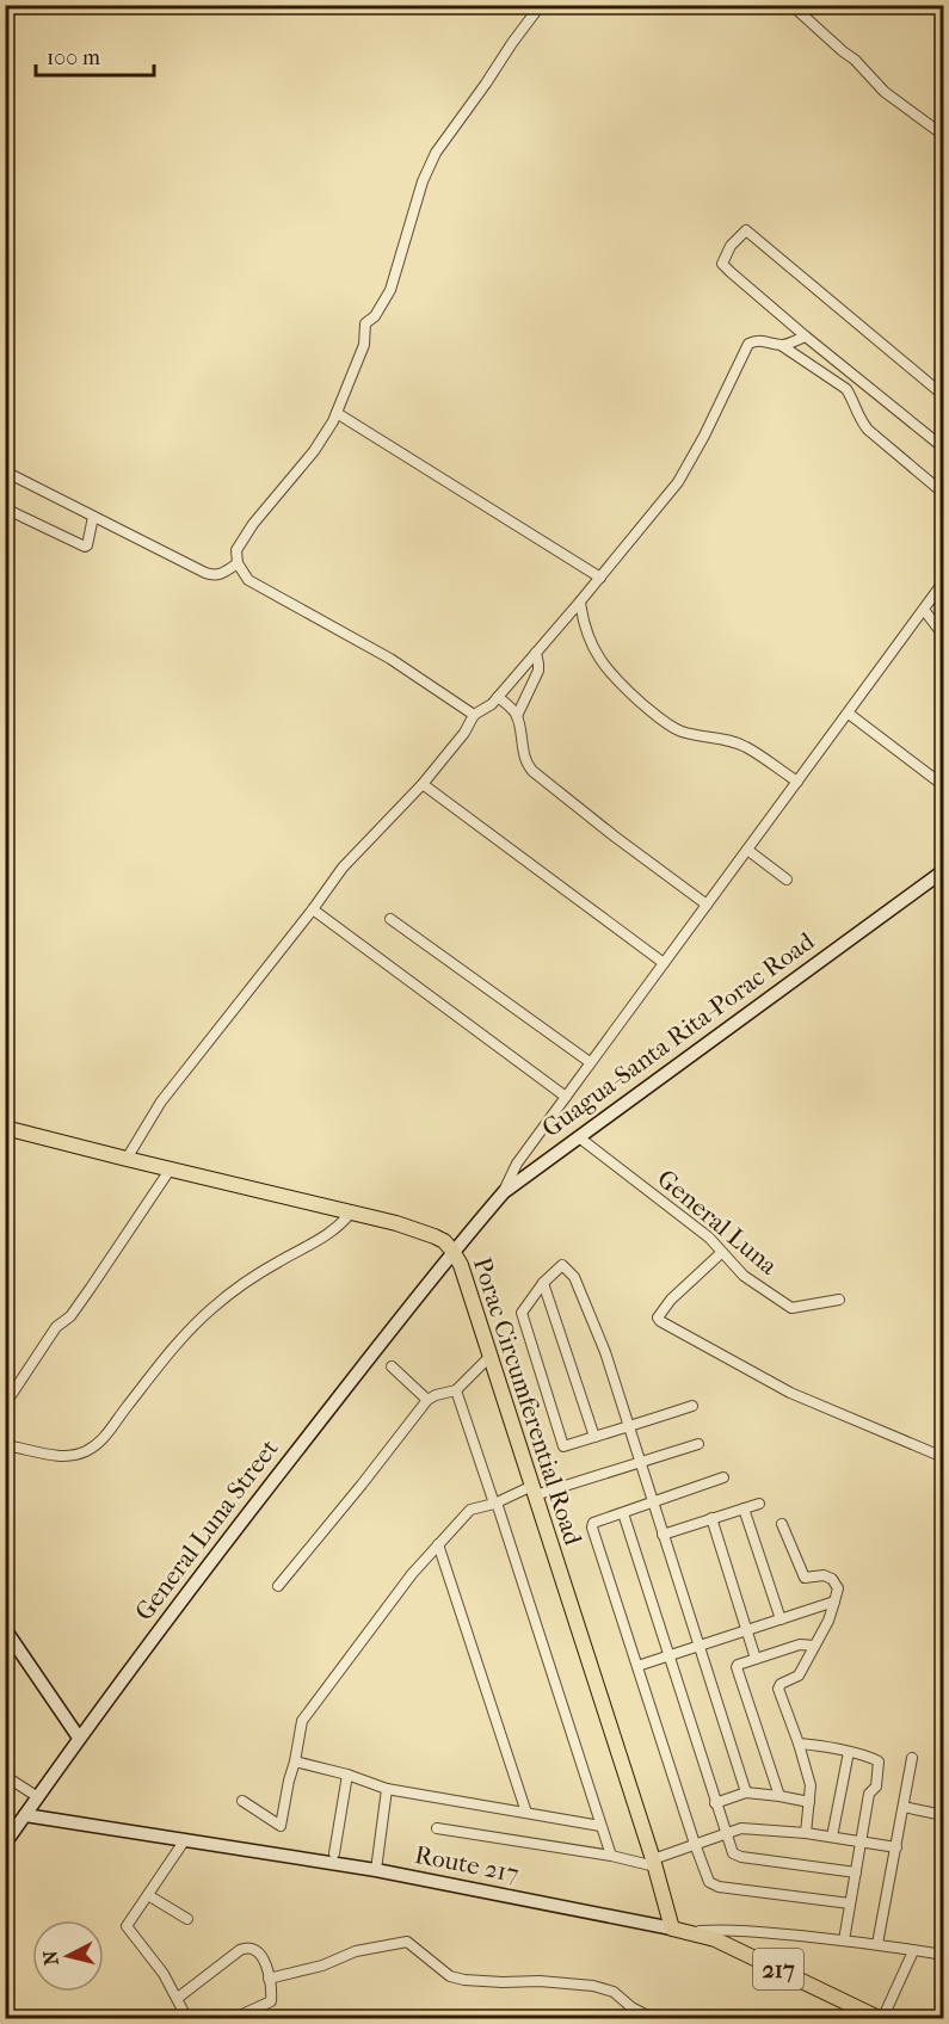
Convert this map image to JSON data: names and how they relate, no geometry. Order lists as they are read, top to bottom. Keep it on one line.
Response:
{"streets":{"main road":["Guagua-Santa Rita-Porac Road","Porac Circumferential Road","General Luna Street","Route 217","217"],"street":["General Luna"]},"crossings":[["Guagua-Santa Rita-Porac Road","General Luna"],["Guagua-Santa Rita-Porac Road","Porac Circumferential Road"],["Guagua-Santa Rita-Porac Road","General Luna Street"],["Porac Circumferential Road","General Luna Street"],["Porac Circumferential Road","Route 217"],["General Luna Street","Route 217"]],"scale_bar":"100 m","north":"left"}
